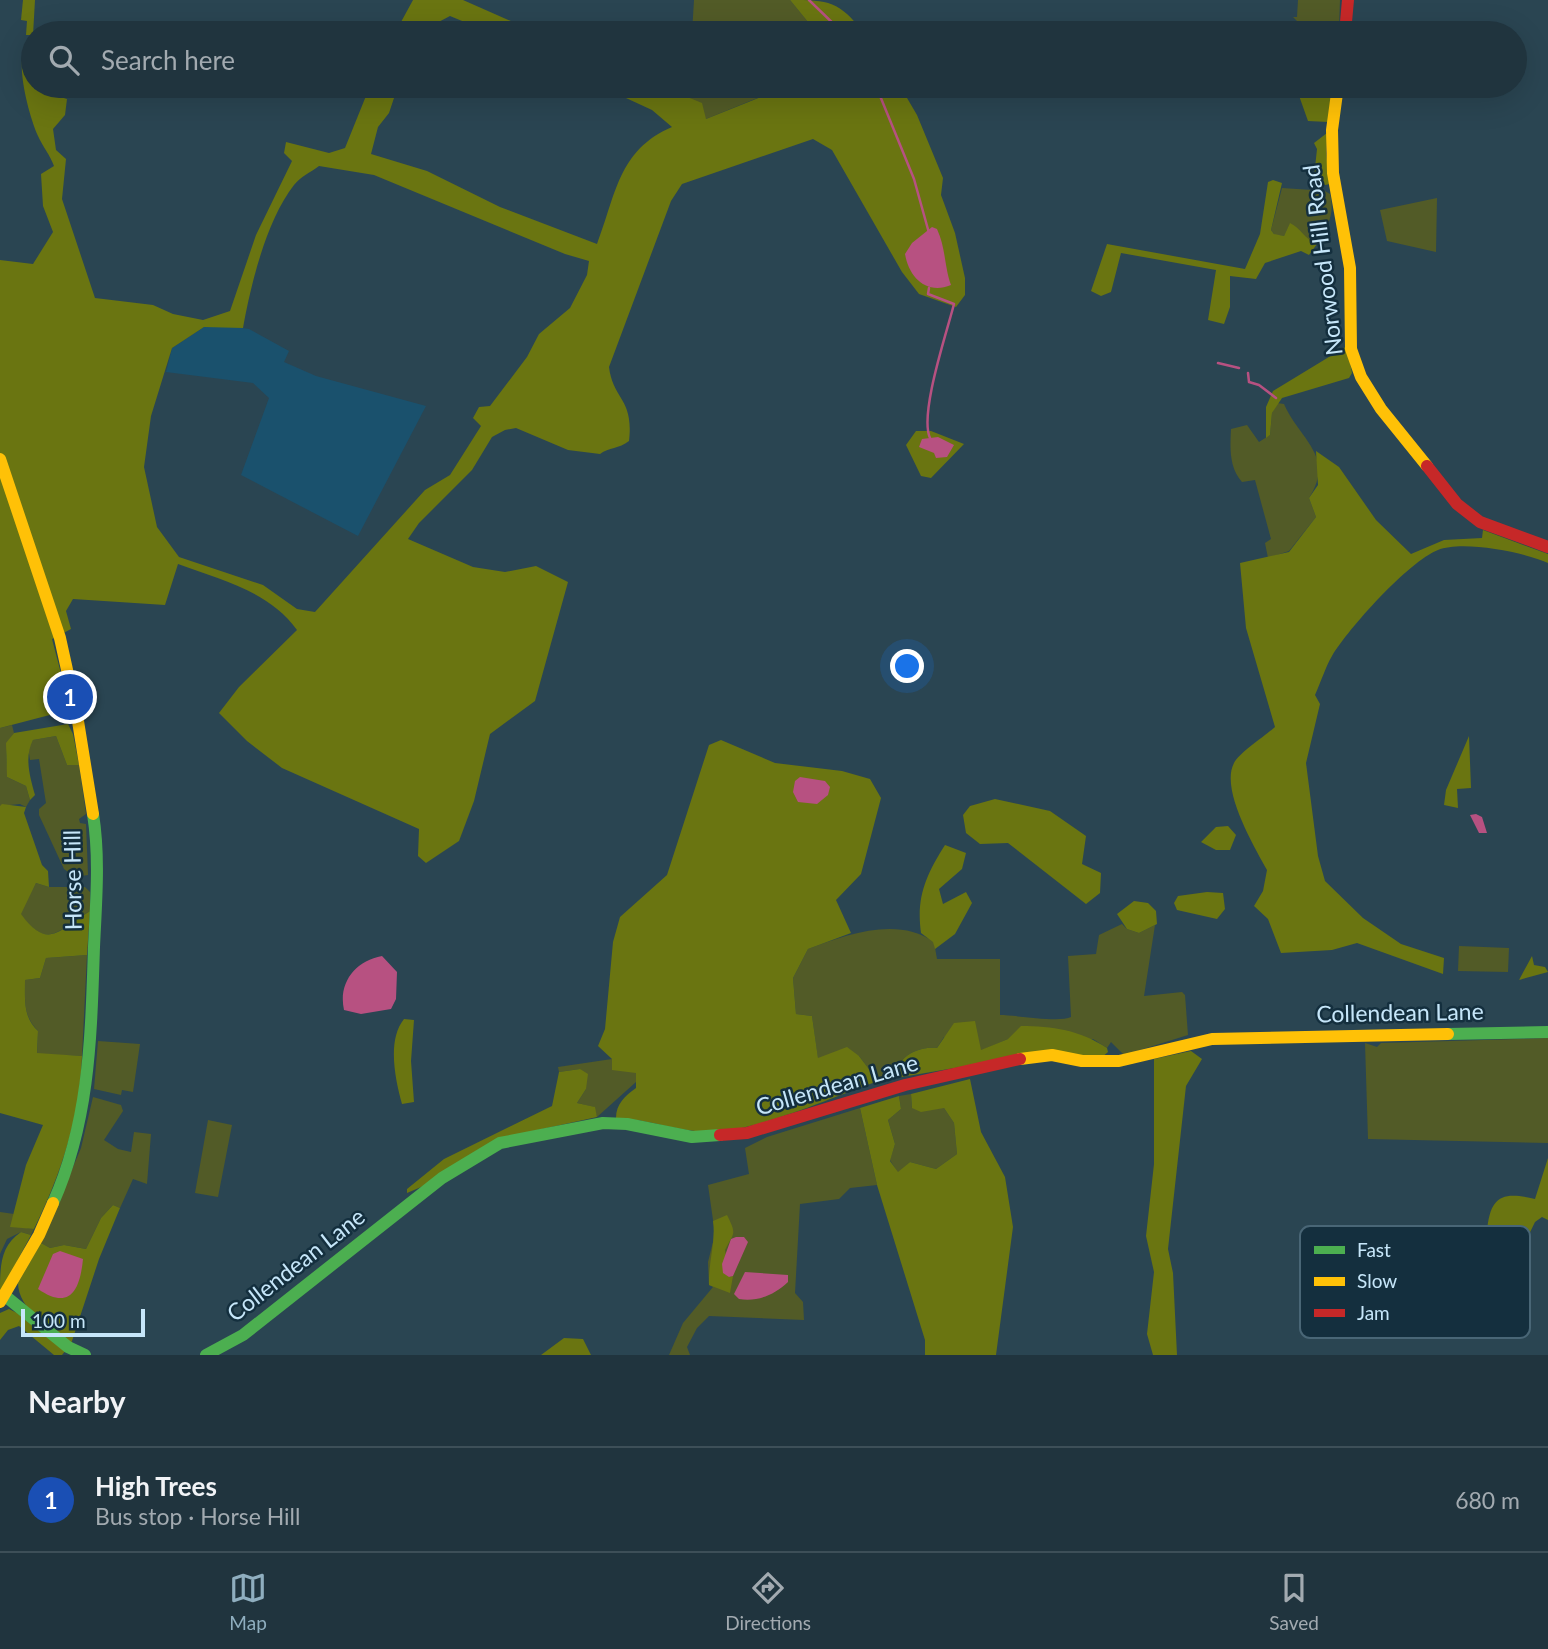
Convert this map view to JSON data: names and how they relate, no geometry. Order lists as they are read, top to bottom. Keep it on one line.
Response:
{"streets":{"street":["Norwood Hill Road","Horse Hill","Collendean Lane"]},"legend":["Fast","Slow","Jam"],"scale_bar":"100 m","page":{"search":"Search here","pins":"1","scale":"100 m","heading":"Nearby","list":[{"mark":"1","name":"High Trees","note":"Bus stop · Horse Hill","value":"680 m"}],"nav":["Map","Directions","Saved"]}}
